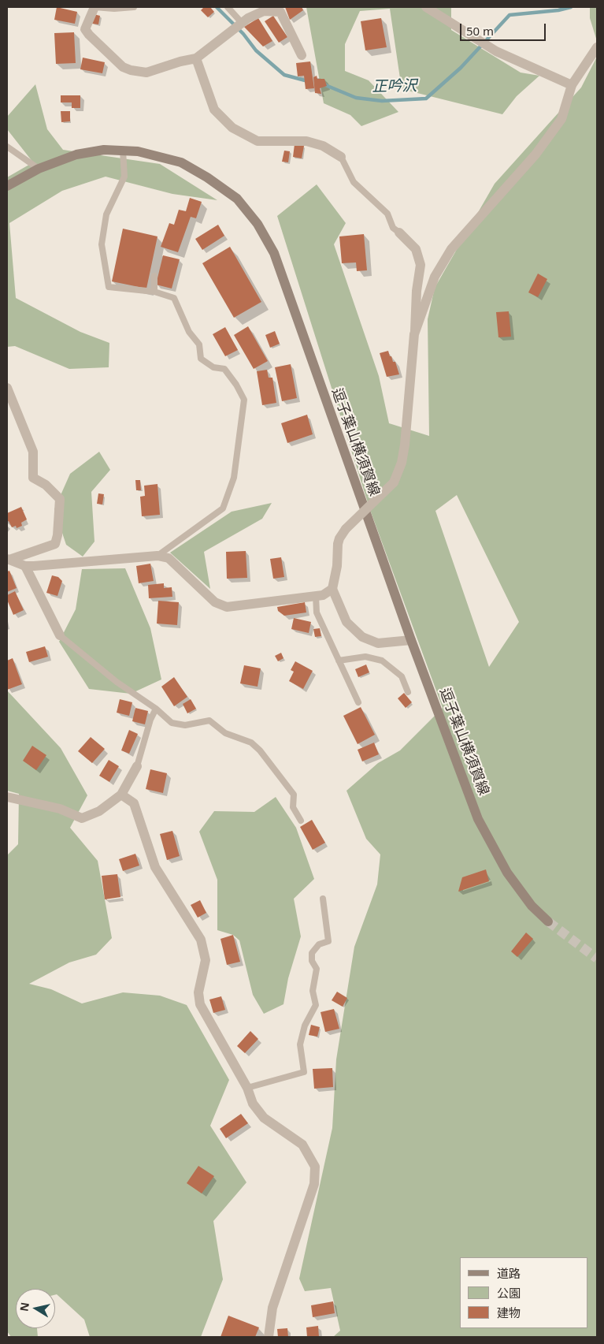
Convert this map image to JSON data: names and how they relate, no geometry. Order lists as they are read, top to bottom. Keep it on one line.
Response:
{"streets":{"main road":["逗子葉山横須賀線"]},"water":["正吟沢"],"legend":["道路","公園","建物"],"scale_bar":"50 m","north":"left"}
